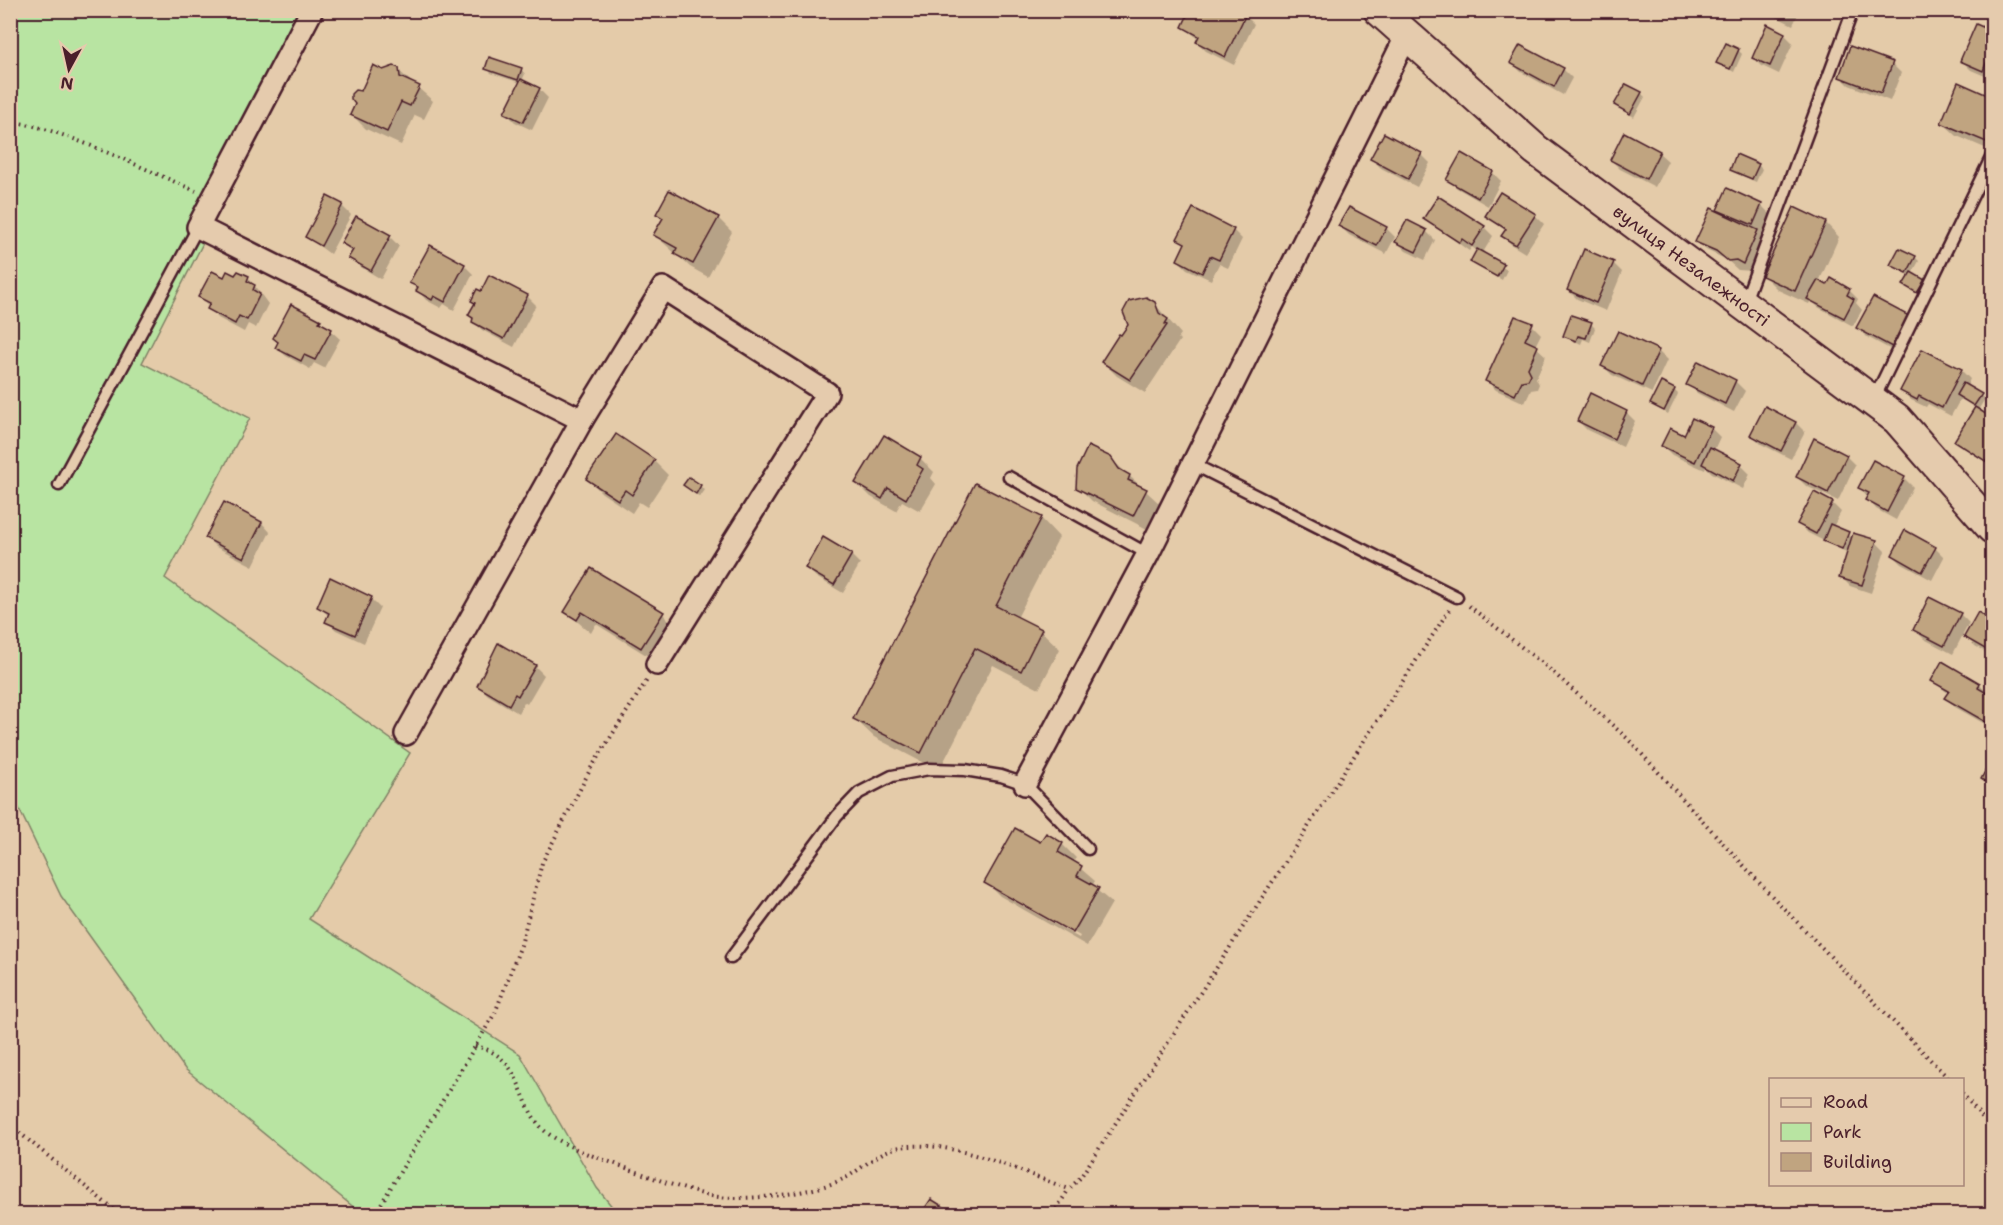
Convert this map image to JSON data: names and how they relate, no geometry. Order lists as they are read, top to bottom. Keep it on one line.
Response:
{"streets":{"street":["вулиця Незалежності"]},"legend":["Road","Park","Building"],"north":"bottom"}
